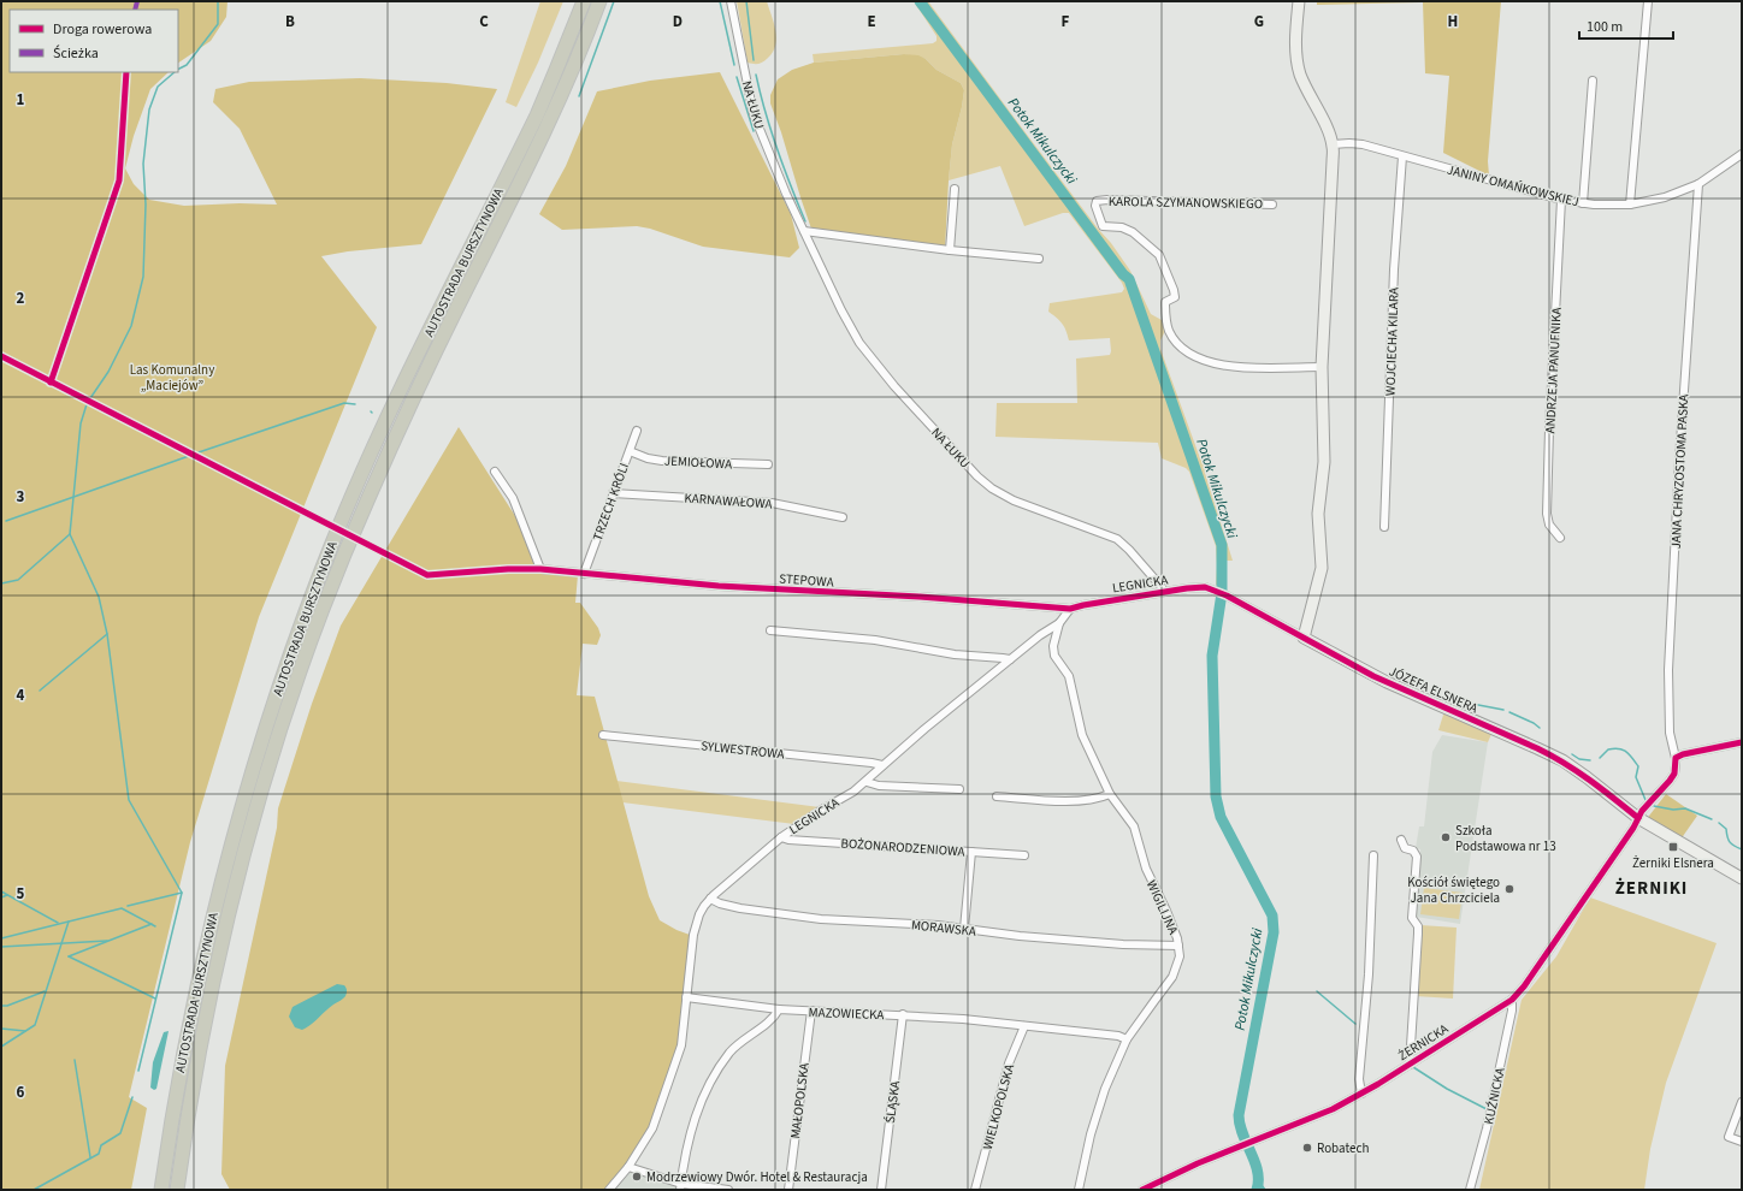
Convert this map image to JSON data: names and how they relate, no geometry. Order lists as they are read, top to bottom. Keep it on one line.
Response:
{"streets":{"highway":["AUTOSTRADA BURSZTYNOWA"],"street":["NA ŁUKU","JANINY OMAŃKOWSKIEJ","KAROLA SZYMANOWSKIEGO","WOJCIECHA KILARA","ANDRZEJA PANUFNIKA","JEMIOŁOWA","JANA CHRYZOSTOMA PASKA","KARNAWAŁOWA","TRZECH KRÓLI","STEPOWA","LEGNICKA","JÓZEFA ELSNERA","SYLWESTROWA","BOŻONARODZENIOWA","WIGILIJNA","MORAWSKA","MAZOWIECKA","ŻERNICKA","KUŹNICKA","MAŁOPOLSKA","ŚLĄSKA","WIELKOPOLSKA"]},"crossings":[["NA ŁUKU","LEGNICKA"],["JANINY OMAŃKOWSKIEJ","WOJCIECHA KILARA"],["JANINY OMAŃKOWSKIEJ","ANDRZEJA PANUFNIKA"],["JANINY OMAŃKOWSKIEJ","JANA CHRYZOSTOMA PASKA"],["JEMIOŁOWA","TRZECH KRÓLI"],["JANA CHRYZOSTOMA PASKA","ŻERNICKA"],["KARNAWAŁOWA","TRZECH KRÓLI"],["TRZECH KRÓLI","STEPOWA"],["STEPOWA","LEGNICKA"],["LEGNICKA","JÓZEFA ELSNERA"],["LEGNICKA","SYLWESTROWA"],["LEGNICKA","BOŻONARODZENIOWA"],["LEGNICKA","WIGILIJNA"],["LEGNICKA","MORAWSKA"],["LEGNICKA","MAZOWIECKA"],["JÓZEFA ELSNERA","ŻERNICKA"],["WIGILIJNA","MORAWSKA"],["WIGILIJNA","MAZOWIECKA"],["MAZOWIECKA","MAŁOPOLSKA"],["MAZOWIECKA","ŚLĄSKA"],["MAZOWIECKA","WIELKOPOLSKA"],["ŻERNICKA","KUŹNICKA"]],"districts":["ŻERNIKI"],"water":["Potok Mikulczycki"],"parks":["Las Komunalny „Maciejów”"],"places":{"other":["Szkoła Podstawowa nr 13","Kościół świętego Jana Chrzciciela","Robatech","Modrzewiowy Dwór. Hotel & Restauracja"],"transit":["Żerniki Elsnera"]},"legend":["Droga rowerowa","Ścieżka"],"scale_bar":"100 m","grid":{"columns":["B","C","D","E","F","G","H"],"rows":["1","2","3","4","5","6"]}}
